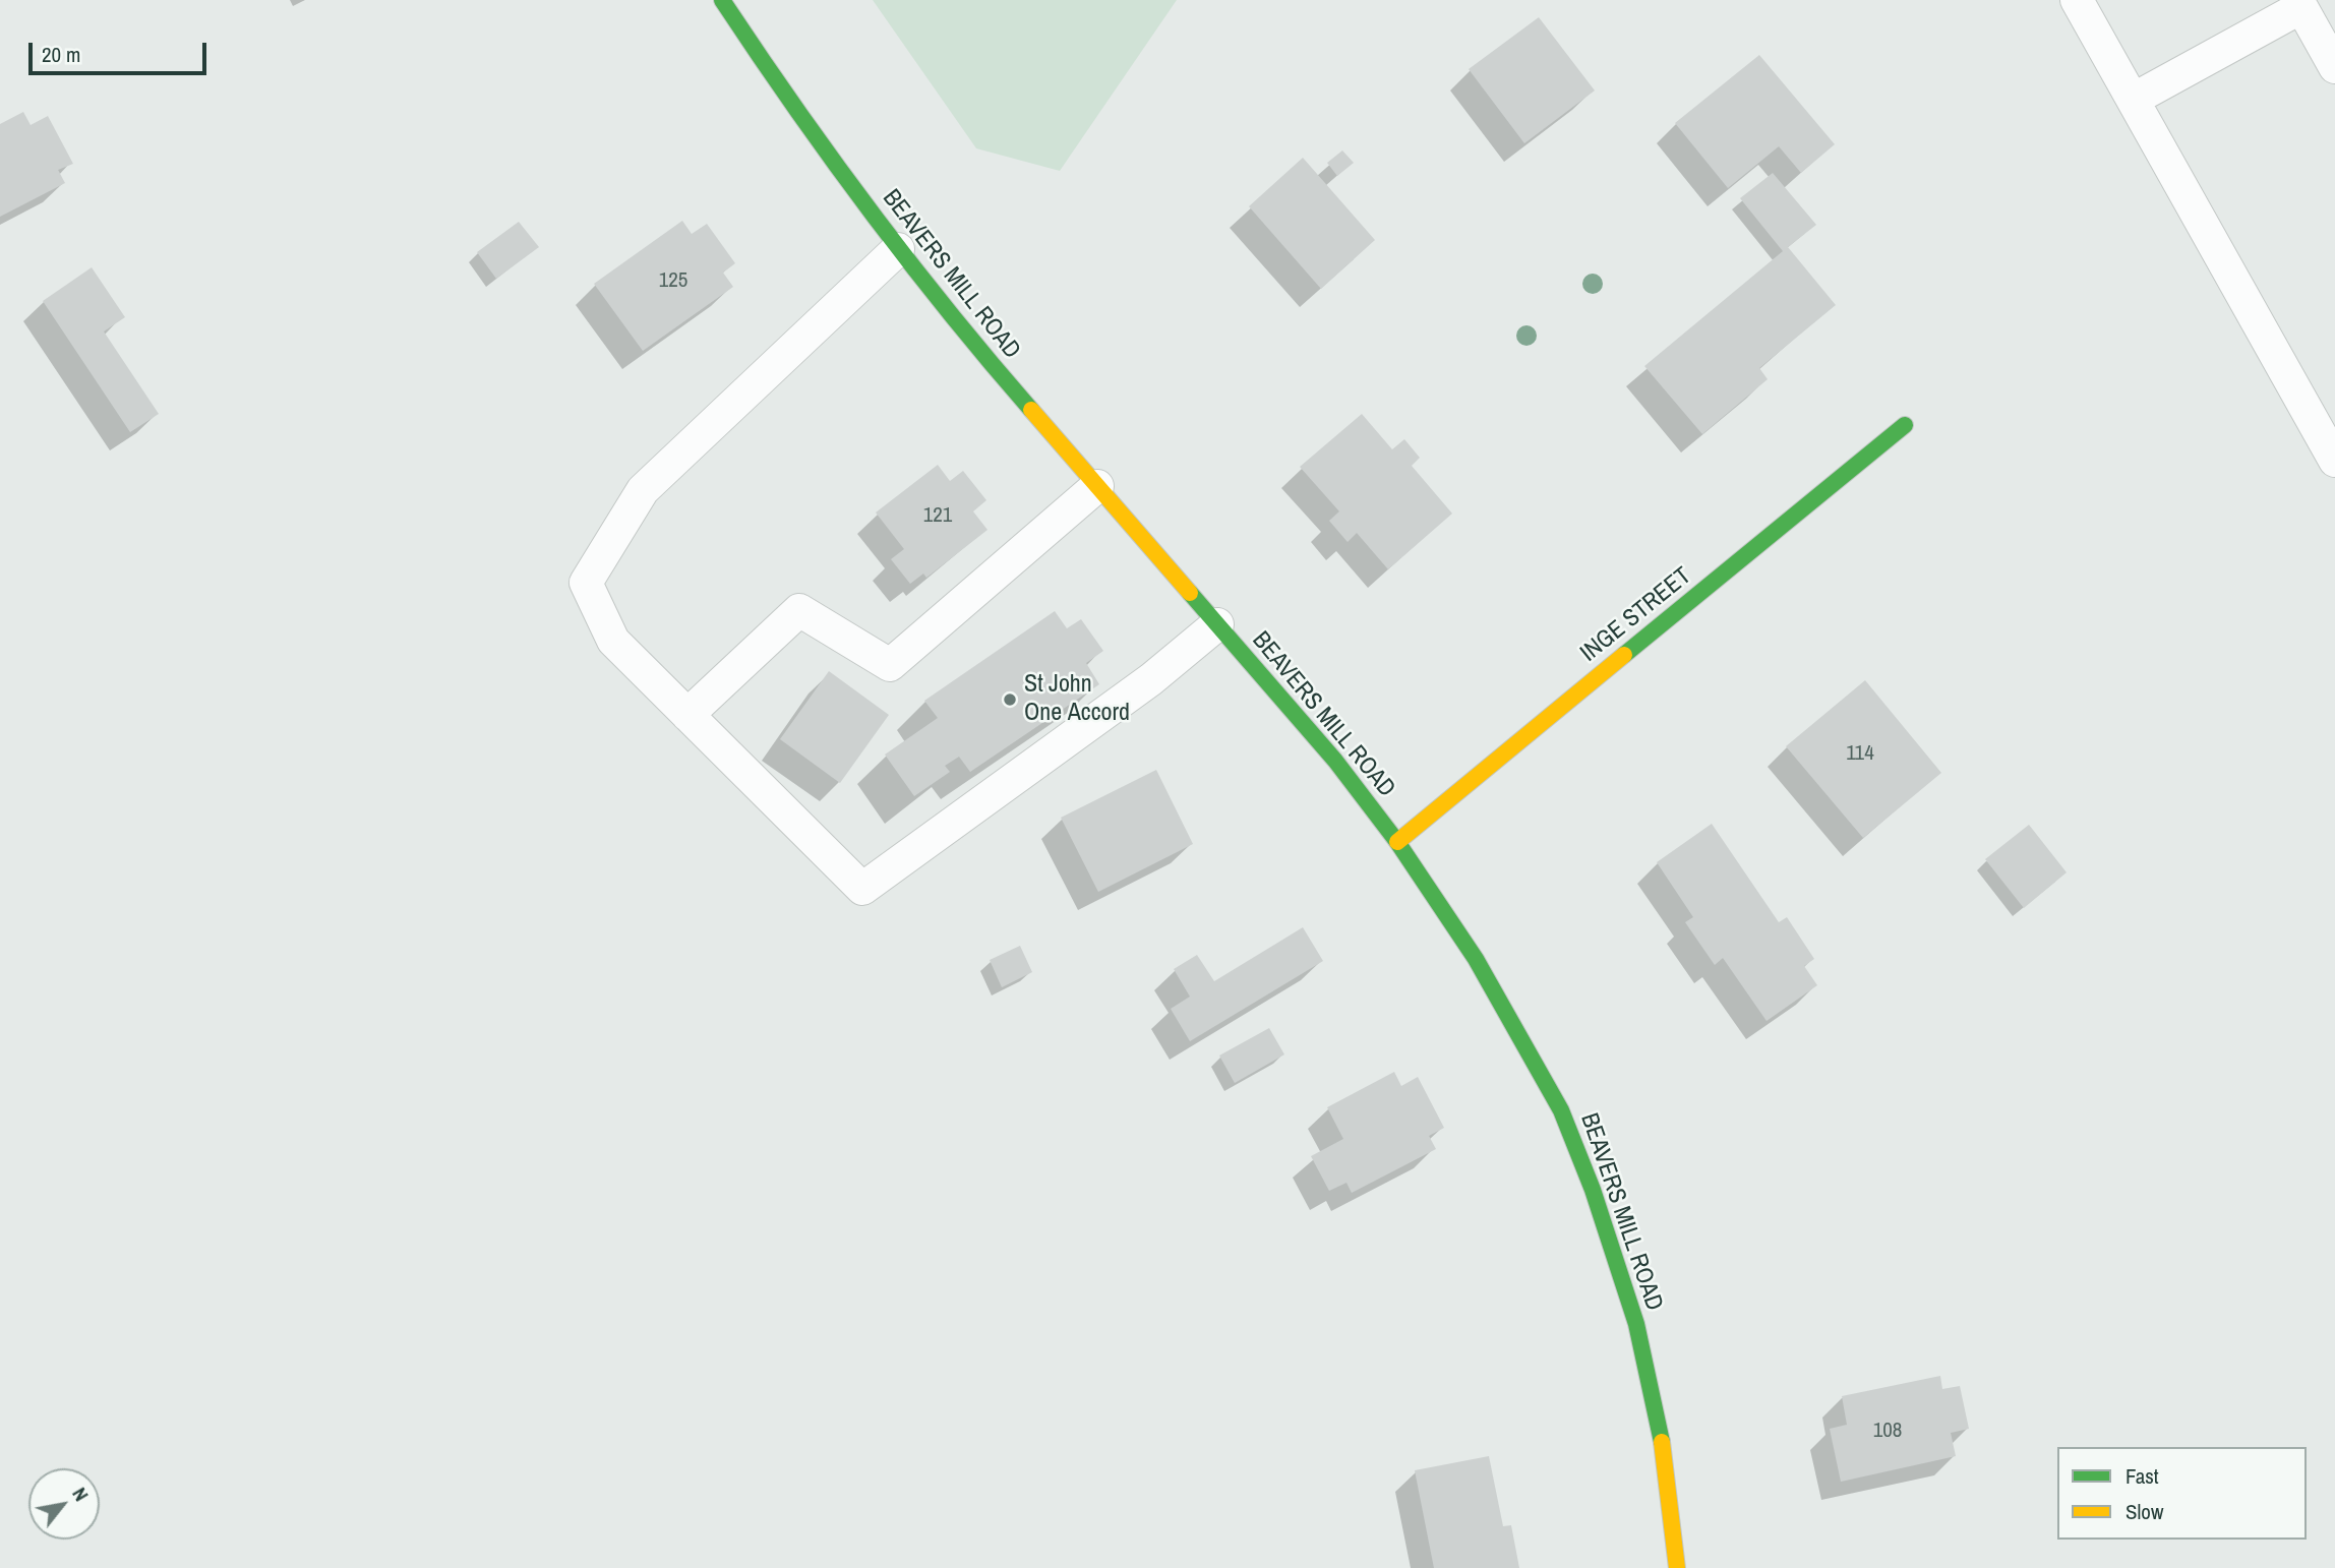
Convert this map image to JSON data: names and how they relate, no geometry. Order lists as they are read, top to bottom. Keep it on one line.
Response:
{"streets":{"street":["BEAVERS MILL ROAD","INGE STREET"]},"crossings":[["BEAVERS MILL ROAD","INGE STREET"]],"places":["St John One Accord"],"house_numbers":["125","121","114","108"],"legend":["Fast","Slow"],"scale_bar":"20 m","north":"top right"}
